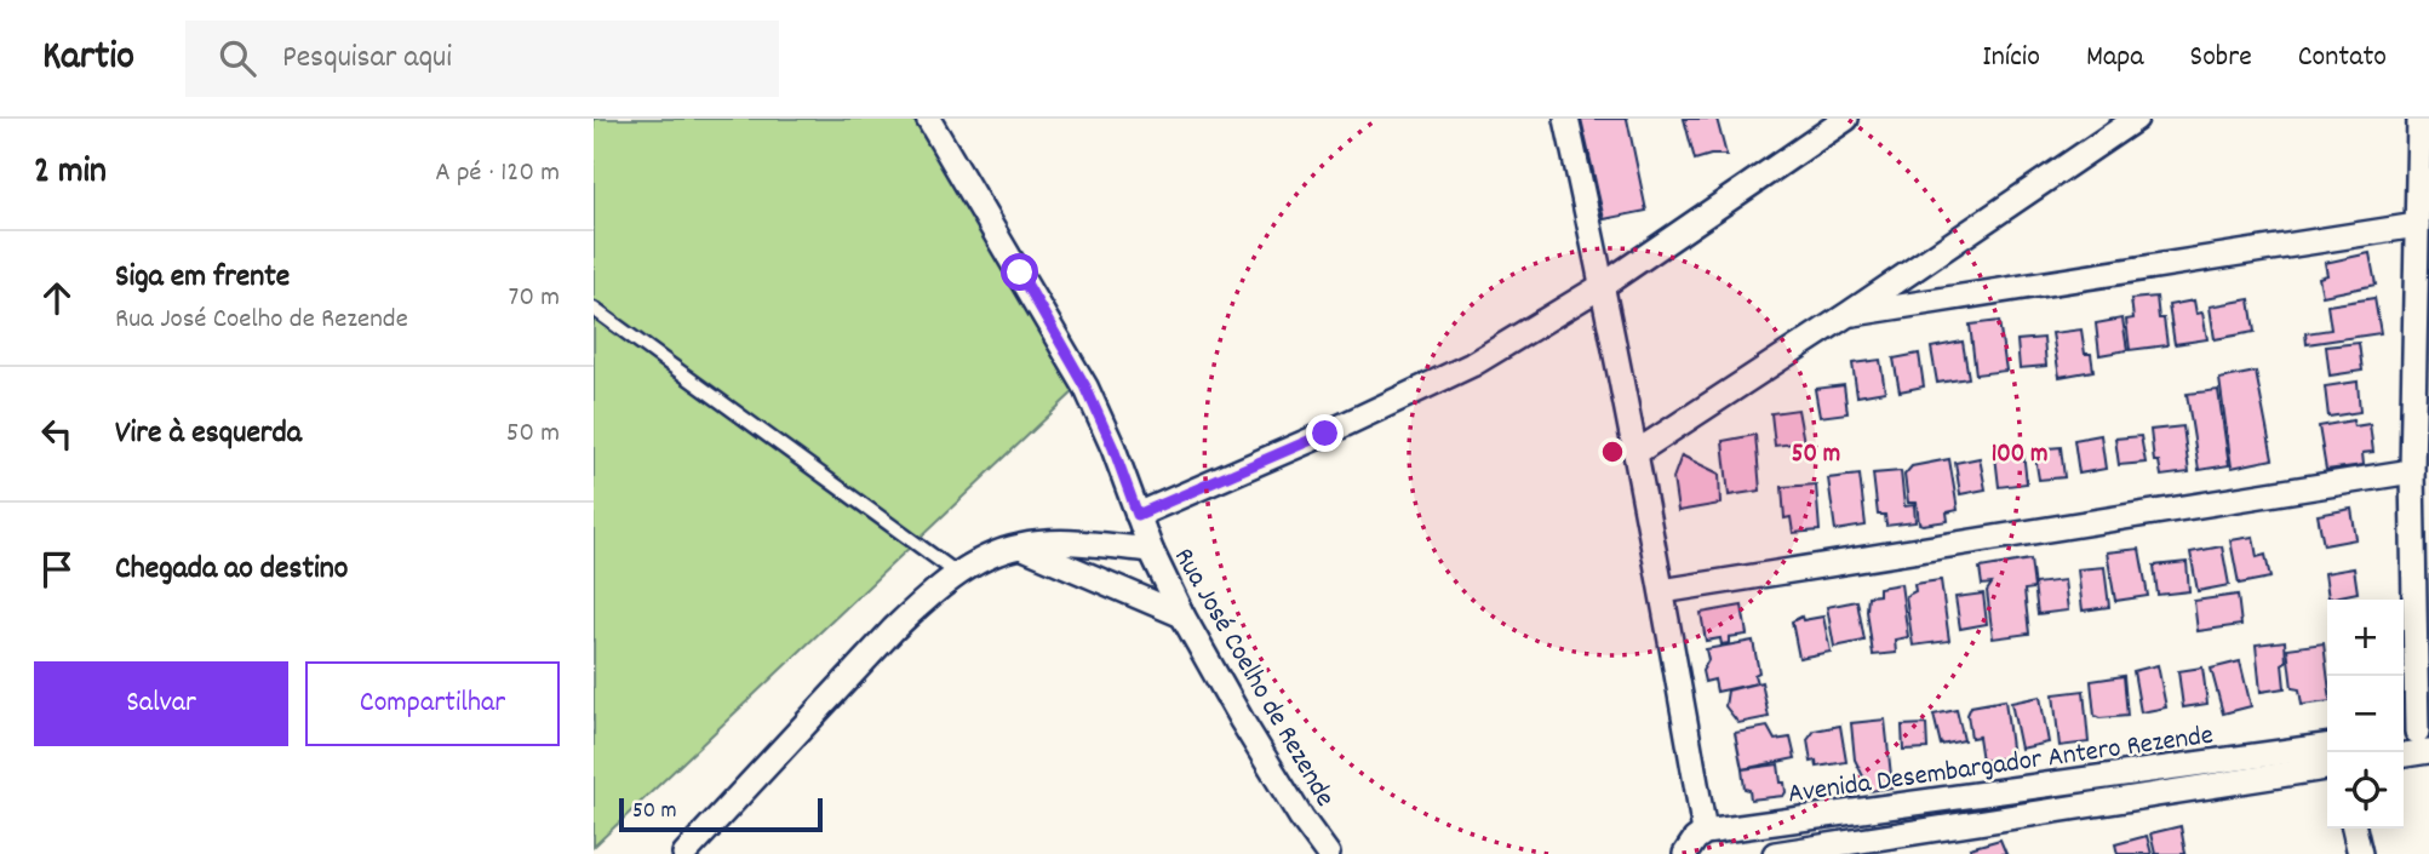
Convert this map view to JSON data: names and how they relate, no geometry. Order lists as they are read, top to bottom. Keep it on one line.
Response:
{"streets":{"street":["Rua José Coelho de Rezende","Avenida Desembargador Antero Rezende"]},"scale_bar":"50 m","page":{"header":"Kartio","search":"Pesquisar aqui","nav":["Início","Mapa","Sobre","Contato"],"heading":["2 min","A pé · 120 m"],"list":[["Siga em frente","Rua José Coelho de Rezende","70 m"],["Vire à esquerda","50 m"],"Chegada ao destino"],"map_buttons":["+","−"],"buttons":["Salvar","Compartilhar"],"scale":"50 m"},"rings":["50 m","100 m"]}
